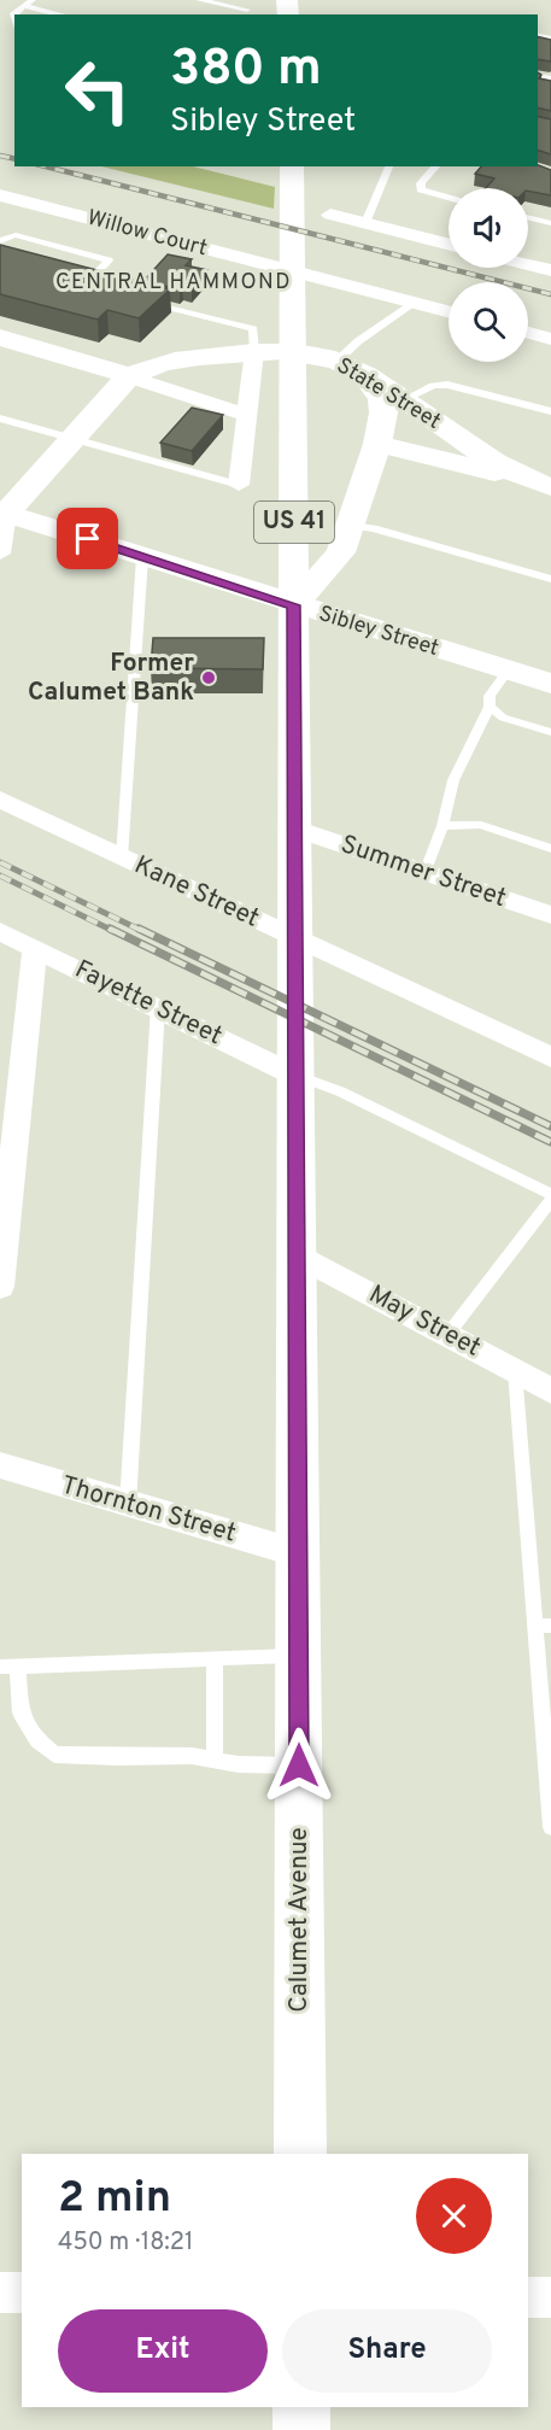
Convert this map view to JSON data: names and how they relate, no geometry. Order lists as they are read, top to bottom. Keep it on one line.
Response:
{"streets":{"main road":["State Street","US 41","Sibley Street","Calumet Avenue"],"street":["Willow Court","Summer Street","Kane Street","Fayette Street","May Street","Thornton Street"]},"crossings":[["Sibley Street","Calumet Avenue"],["Summer Street","Calumet Avenue"],["Kane Street","Calumet Avenue"],["Fayette Street","Calumet Avenue"],["May Street","Calumet Avenue"],["Thornton Street","Calumet Avenue"]],"districts":["CENTRAL HAMMOND"],"places":["Former Calumet Bank"],"page":{"turn":["380 m","Sibley Street"],"heading":["2 min","450 m · 18:21"],"buttons":["Exit","Share"]}}
